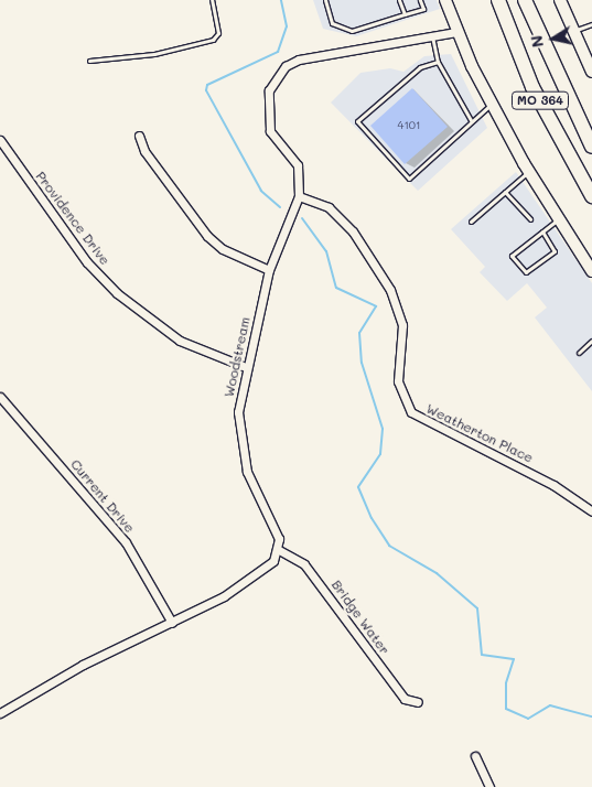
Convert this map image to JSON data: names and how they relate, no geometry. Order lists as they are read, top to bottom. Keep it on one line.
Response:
{"streets":{"highway":["MO 364"],"street":["Providence Drive","Woodstream","Weatherton Place","Current Drive","Bridge Water"]},"crossings":[["Providence Drive","Woodstream"],["Woodstream","Weatherton Place"],["Woodstream","Bridge Water"]],"house_numbers":["4101"],"north":"left"}
